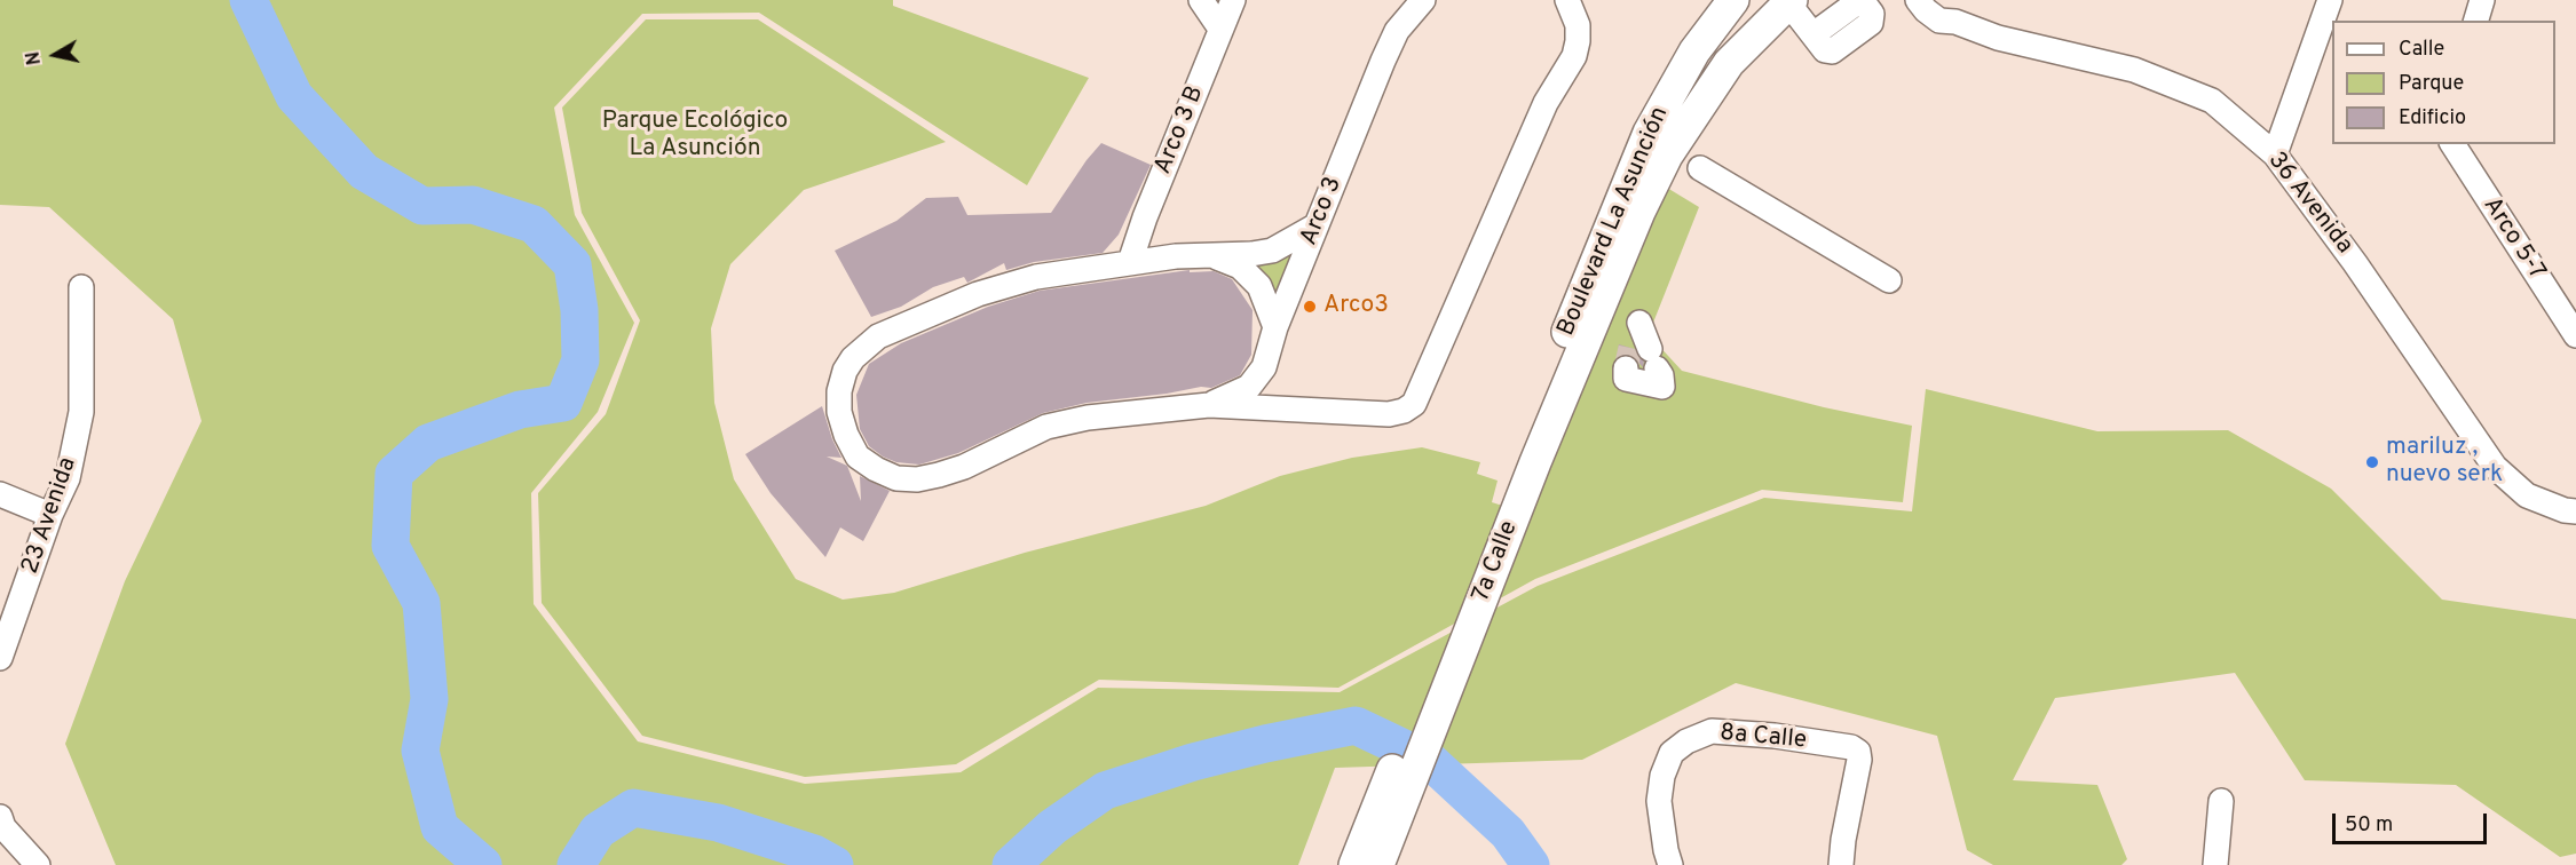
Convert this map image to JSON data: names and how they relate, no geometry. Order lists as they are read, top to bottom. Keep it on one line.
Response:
{"streets":{"main road":["Boulevard La Asunción","7a Calle"],"street":["Arco 3 B","36 Avenida","Arco 3","Arco 5-7","23 Avenida","8a Calle"]},"crossings":[["Boulevard La Asunción","7a Calle"]],"parks":["Parque Ecológico La Asunción"],"places":["Arco3","mariluz , nuevo serk"],"legend":["Calle","Parque","Edificio"],"scale_bar":"50 m","north":"left"}
